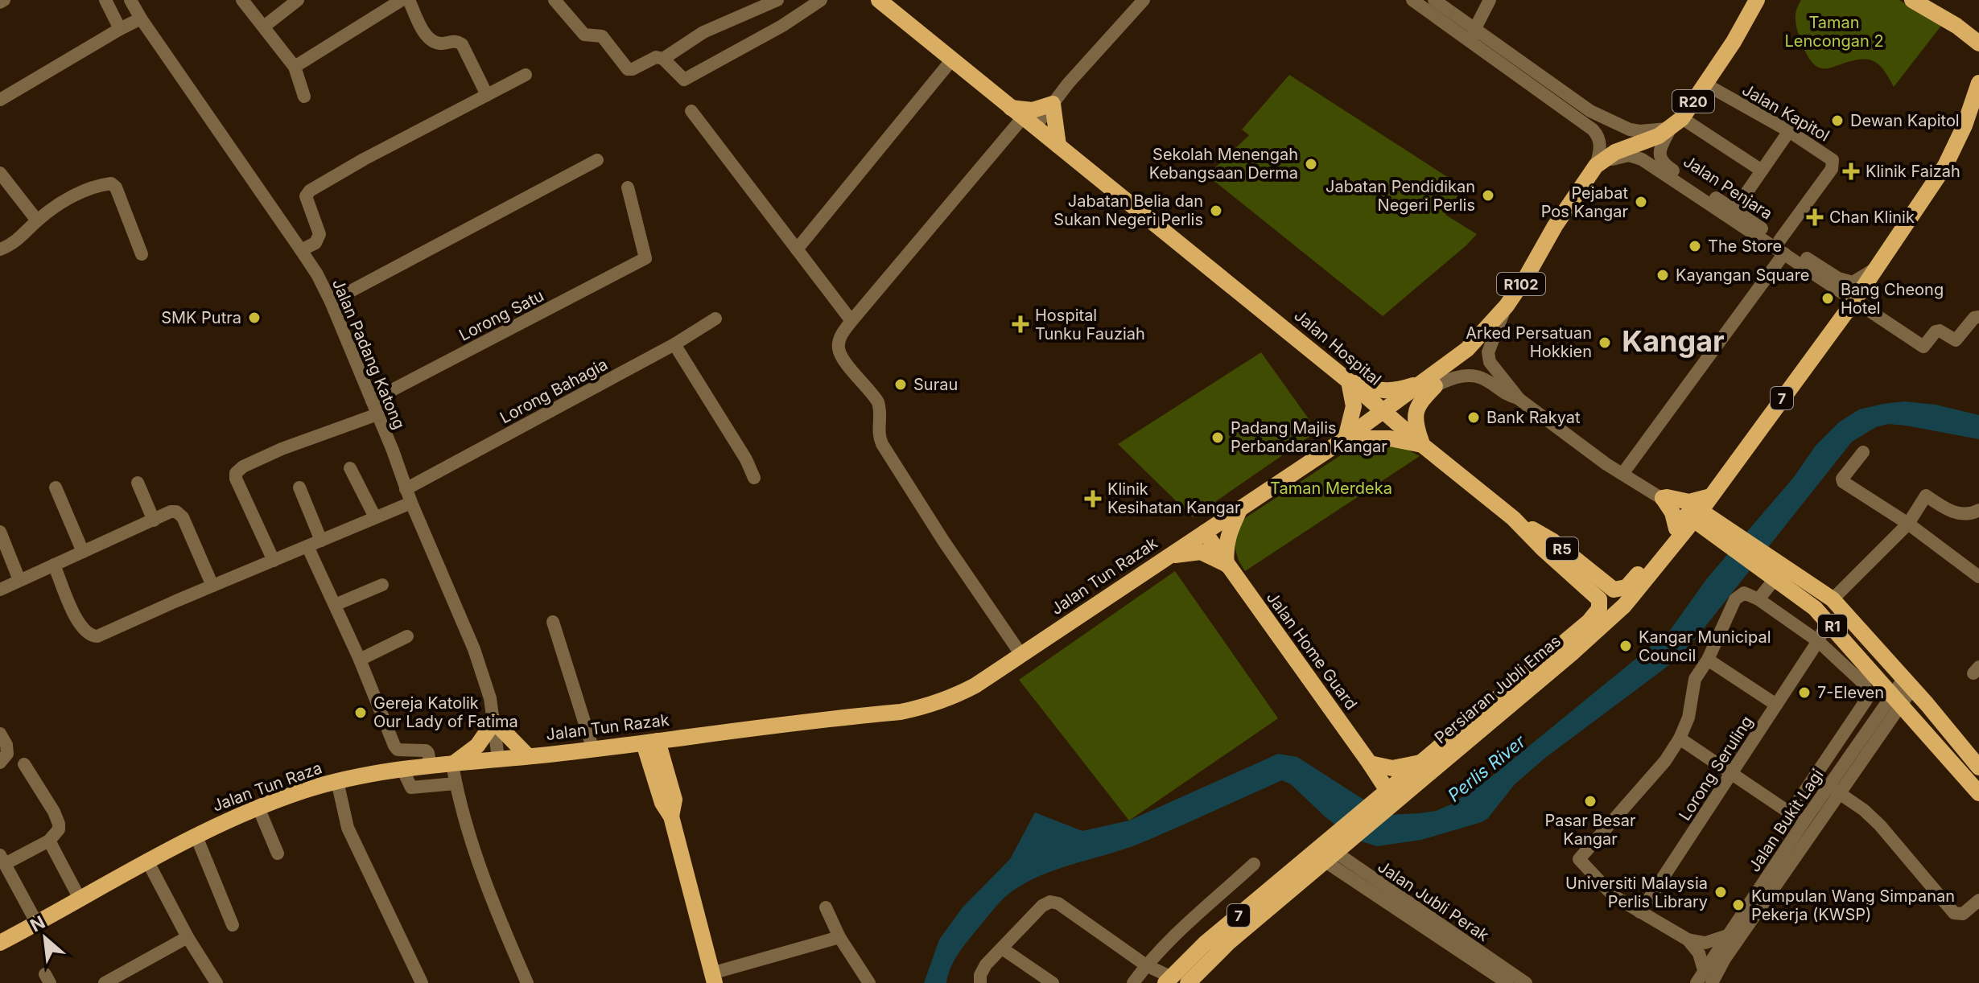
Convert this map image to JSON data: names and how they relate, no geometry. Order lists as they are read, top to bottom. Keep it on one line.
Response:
{"streets":{"main road":["R20","R102","Jalan Hospital","7","R5","Jalan Tun Razak","R1","Jalan Home Guard","Persiaran Jubli Emas","Jalan Tun Raza"],"street":["Jalan Kapitol","Jalan Penjara","Lorong Satu","Jalan Padang Katong","Lorong Bahagia","Lorong Seruling","Jalan Bukit Lagi","Jalan Jubli Perak"]},"crossings":[["R20","Jalan Kapitol"],["R20","Jalan Penjara"],["R20","Jalan Tun Razak"],["Jalan Kapitol","Jalan Penjara"],["Jalan Penjara","7"],["Jalan Penjara","Jalan Tun Razak"],["Lorong Satu","Jalan Padang Katong"],["Jalan Hospital","R5"],["Jalan Hospital","Jalan Tun Razak"],["Jalan Hospital","Persiaran Jubli Emas"],["Jalan Padang Katong","Lorong Bahagia"],["Jalan Padang Katong","Jalan Tun Razak"],["Jalan Padang Katong","Jalan Tun Raza"],["7","R1"],["7","Persiaran Jubli Emas"],["7","Jalan Jubli Perak"],["Jalan Tun Razak","Jalan Home Guard"],["Jalan Tun Razak","Jalan Tun Raza"],["R1","Lorong Seruling"],["R1","Jalan Bukit Lagi"]],"districts":["Kangar"],"water":["Perlis River"],"parks":["Taman Lencongan 2","Taman Merdeka"],"places":{"other":["Dewan Kapitol","Sekolah Menengah Kebangsaan Derma","Jabatan Pendidikan Negeri Perlis","Pejabat Pos Kangar","Jabatan Belia dan Sukan Negeri Perlis","The Store","Kayangan Square","Bang Cheong Hotel","SMK Putra","Arked Persatuan Hokkien","Surau","Bank Rakyat","Padang Majlis Perbandaran Kangar","Kangar Municipal Council","7-Eleven","Gereja Katolik Our Lady of Fatima","Pasar Besar Kangar","Universiti Malaysia Perlis Library","Kumpulan Wang Simpanan Pekerja (KWSP)"],"health":["Klinik Faizah","Chan Klinik","Hospital Tunku Fauziah","Klinik Kesihatan Kangar"]},"north":"top left"}
